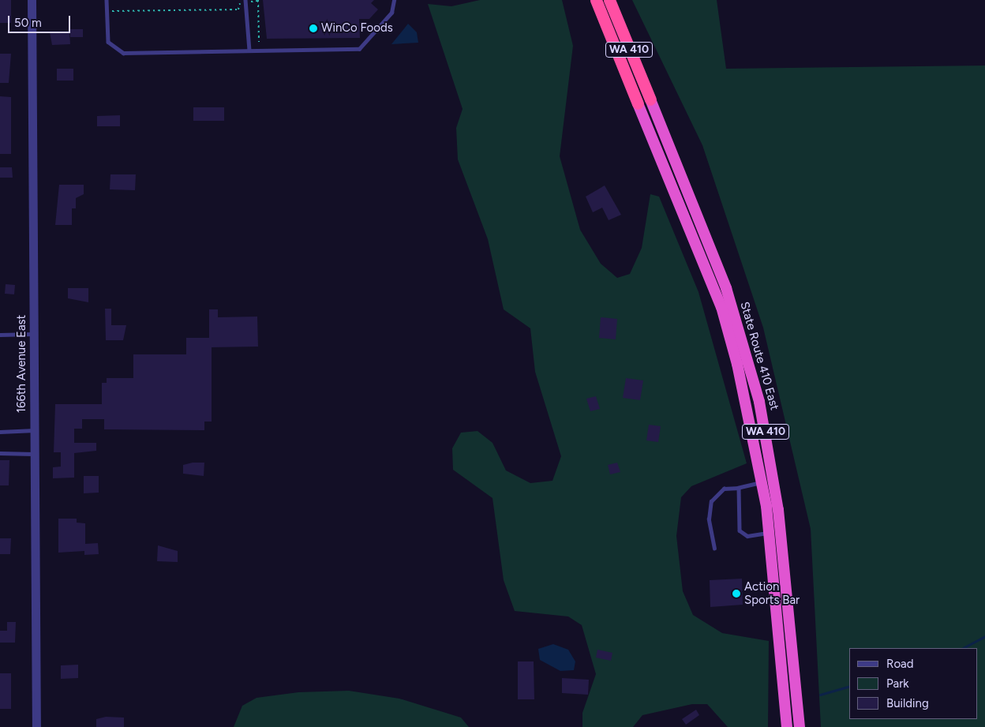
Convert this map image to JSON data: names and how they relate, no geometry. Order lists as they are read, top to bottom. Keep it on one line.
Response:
{"streets":{"highway":["WA 410","State Route 410 East"],"street":["166th Avenue East"]},"crossings":[["WA 410","State Route 410 East"]],"places":["WinCo Foods","Action Sports Bar"],"legend":["Road","Park","Building"],"scale_bar":"50 m"}
